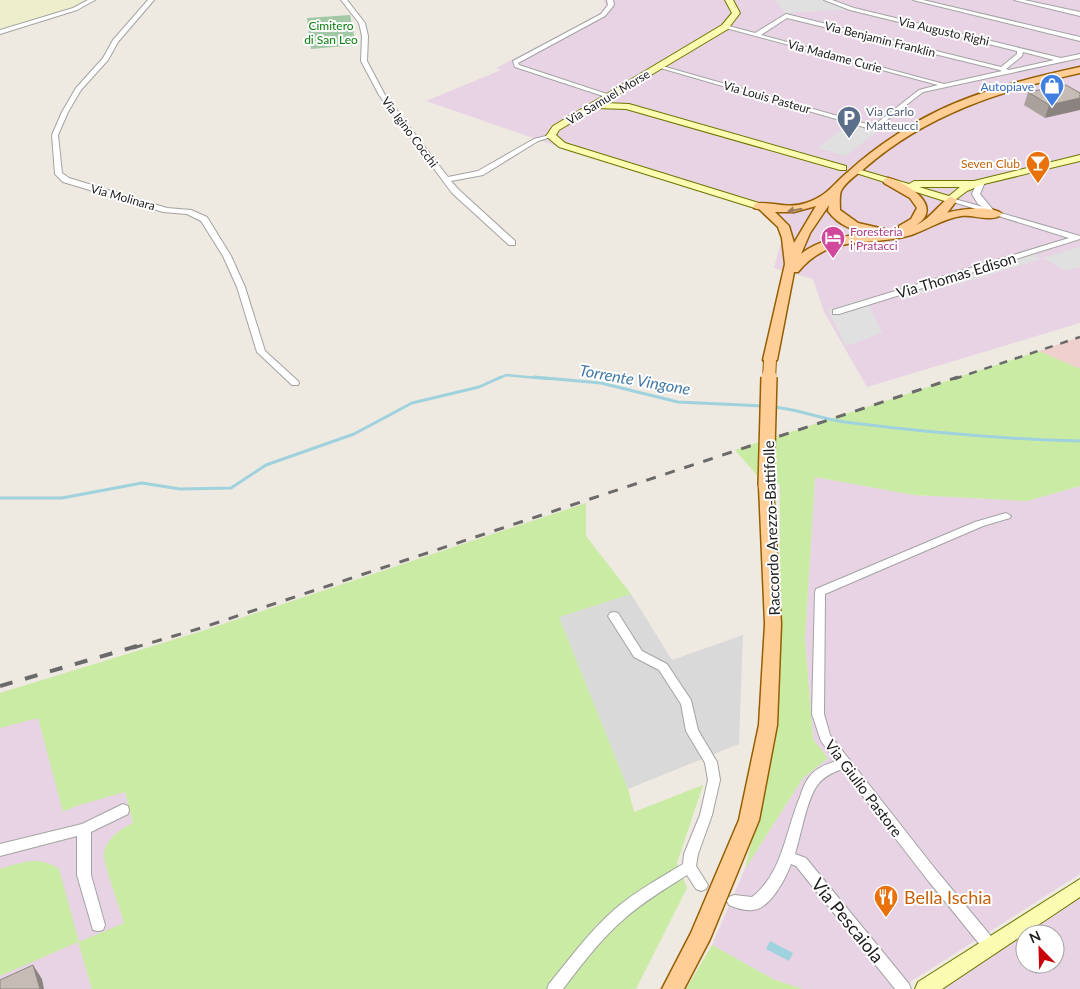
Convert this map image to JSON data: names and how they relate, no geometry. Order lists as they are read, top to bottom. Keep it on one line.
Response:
{"streets":{"main road":["Raccordo Arezzo-Battifolle"],"street":["Via Augusto Righi","Via Benjamin Franklin","Via Madame Curie","Via Samuel Morse","Via Louis Pasteur","Via Igino Cocchi","Via Molinara","Via Thomas Edison","Via Giulio Pastore","Via Pescaiola"]},"crossings":[["Via Benjamin Franklin","Via Madame Curie"],["Via Madame Curie","Via Samuel Morse"],["Via Samuel Morse","Via Louis Pasteur"]],"water":["Torrente Vingone"],"parks":["Cimitero di San Leo"],"places":{"shop":["Autopiave"],"parking":["Via Carlo Matteucci"],"bar":["Seven Club"],"hotel":["Foresteria i Pratacci"],"restaurant":["Bella Ischia"]},"north":"top left"}
